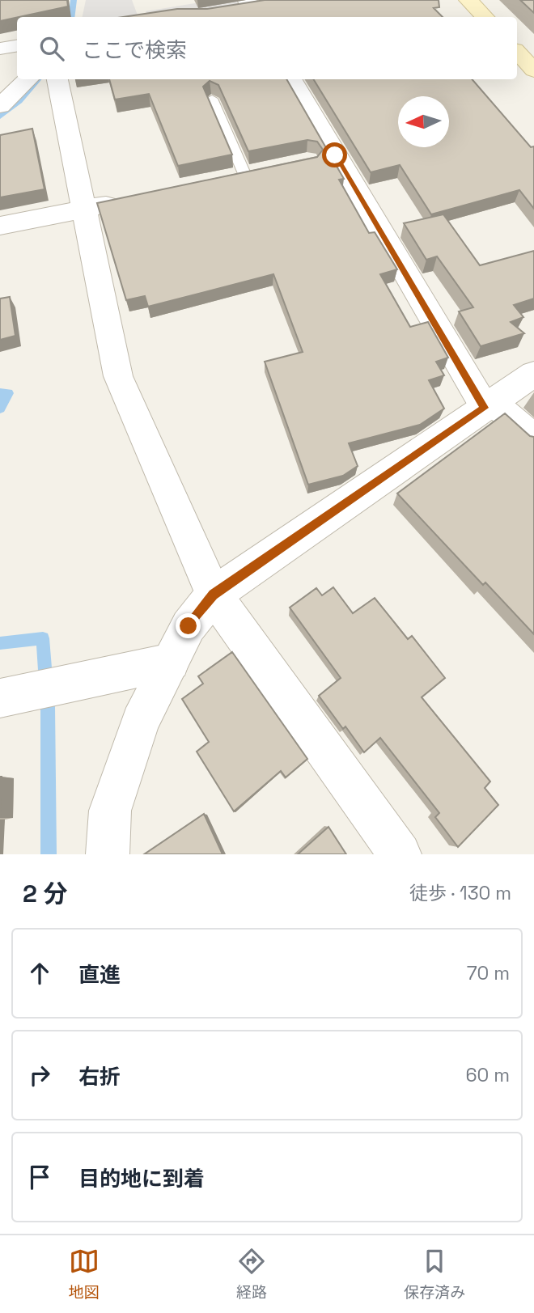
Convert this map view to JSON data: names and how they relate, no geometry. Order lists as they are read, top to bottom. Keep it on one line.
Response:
{"north":"left","page":{"search":"ここで検索","heading":["2 分","徒歩 · 130 m"],"list":[["直進","70 m"],["右折","60 m"],"目的地に到着"],"nav":["地図","経路","保存済み"]}}
